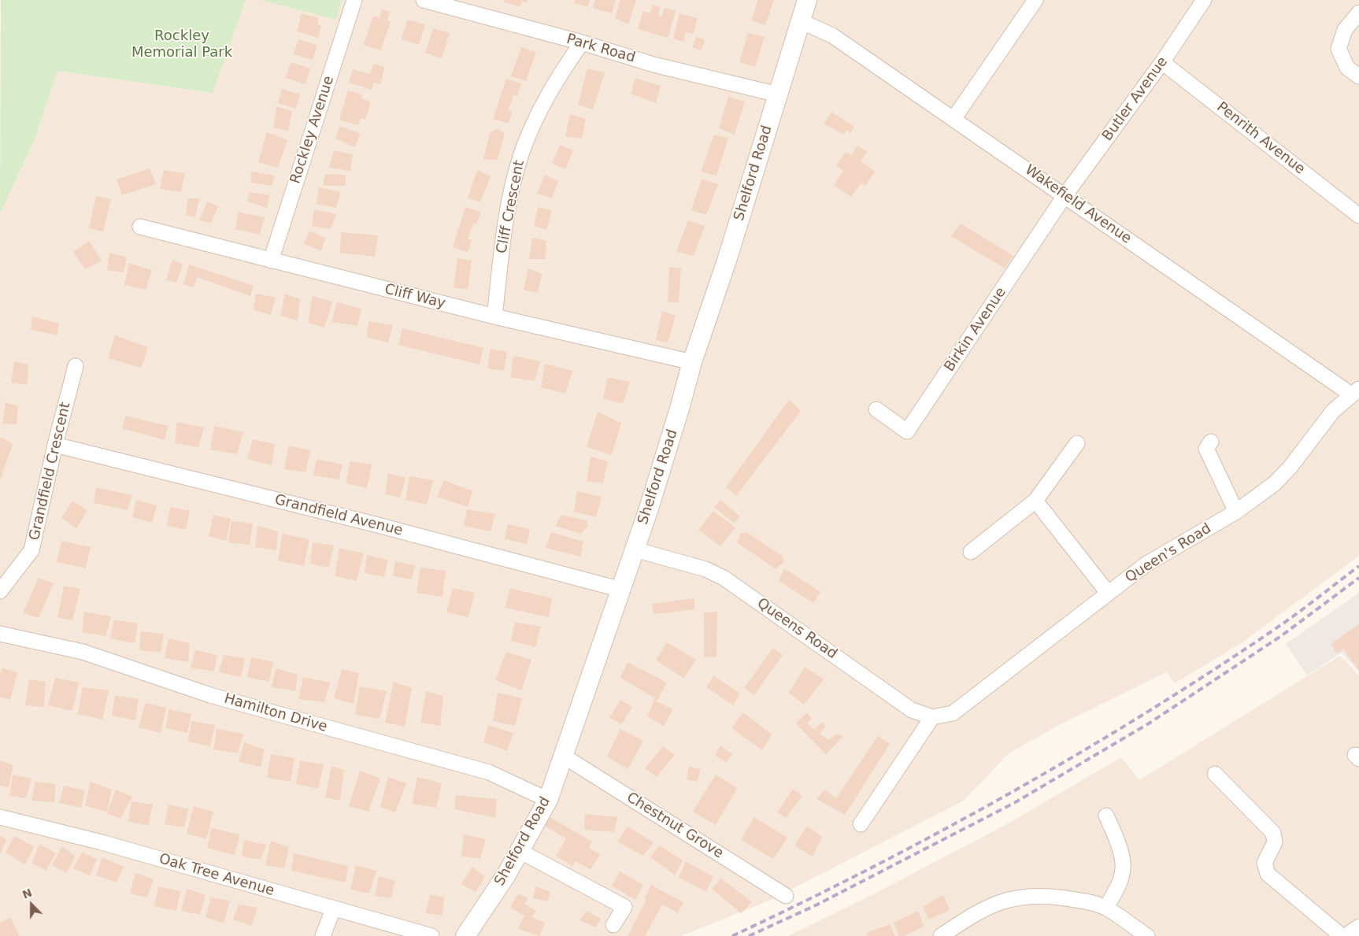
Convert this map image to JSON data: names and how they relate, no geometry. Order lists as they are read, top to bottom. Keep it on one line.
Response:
{"streets":{"street":["Park Road","Butler Avenue","Rockley Avenue","Penrith Avenue","Shelford Road","Wakefield Avenue","Cliff Crescent","Cliff Way","Birkin Avenue","Grandfield Crescent","Grandfield Avenue","Queen's Road","Queens Road","Hamilton Drive","Chestnut Grove","Oak Tree Avenue"]},"crossings":[["Park Road","Shelford Road"],["Park Road","Cliff Crescent"],["Butler Avenue","Penrith Avenue"],["Butler Avenue","Wakefield Avenue"],["Butler Avenue","Birkin Avenue"],["Rockley Avenue","Cliff Way"],["Shelford Road","Wakefield Avenue"],["Shelford Road","Cliff Way"],["Shelford Road","Grandfield Avenue"],["Shelford Road","Queens Road"],["Shelford Road","Hamilton Drive"],["Shelford Road","Chestnut Grove"],["Wakefield Avenue","Birkin Avenue"],["Wakefield Avenue","Queen's Road"],["Cliff Crescent","Cliff Way"],["Grandfield Crescent","Grandfield Avenue"],["Queen's Road","Queens Road"]],"parks":["Rockley Memorial Park"],"north":"top"}
